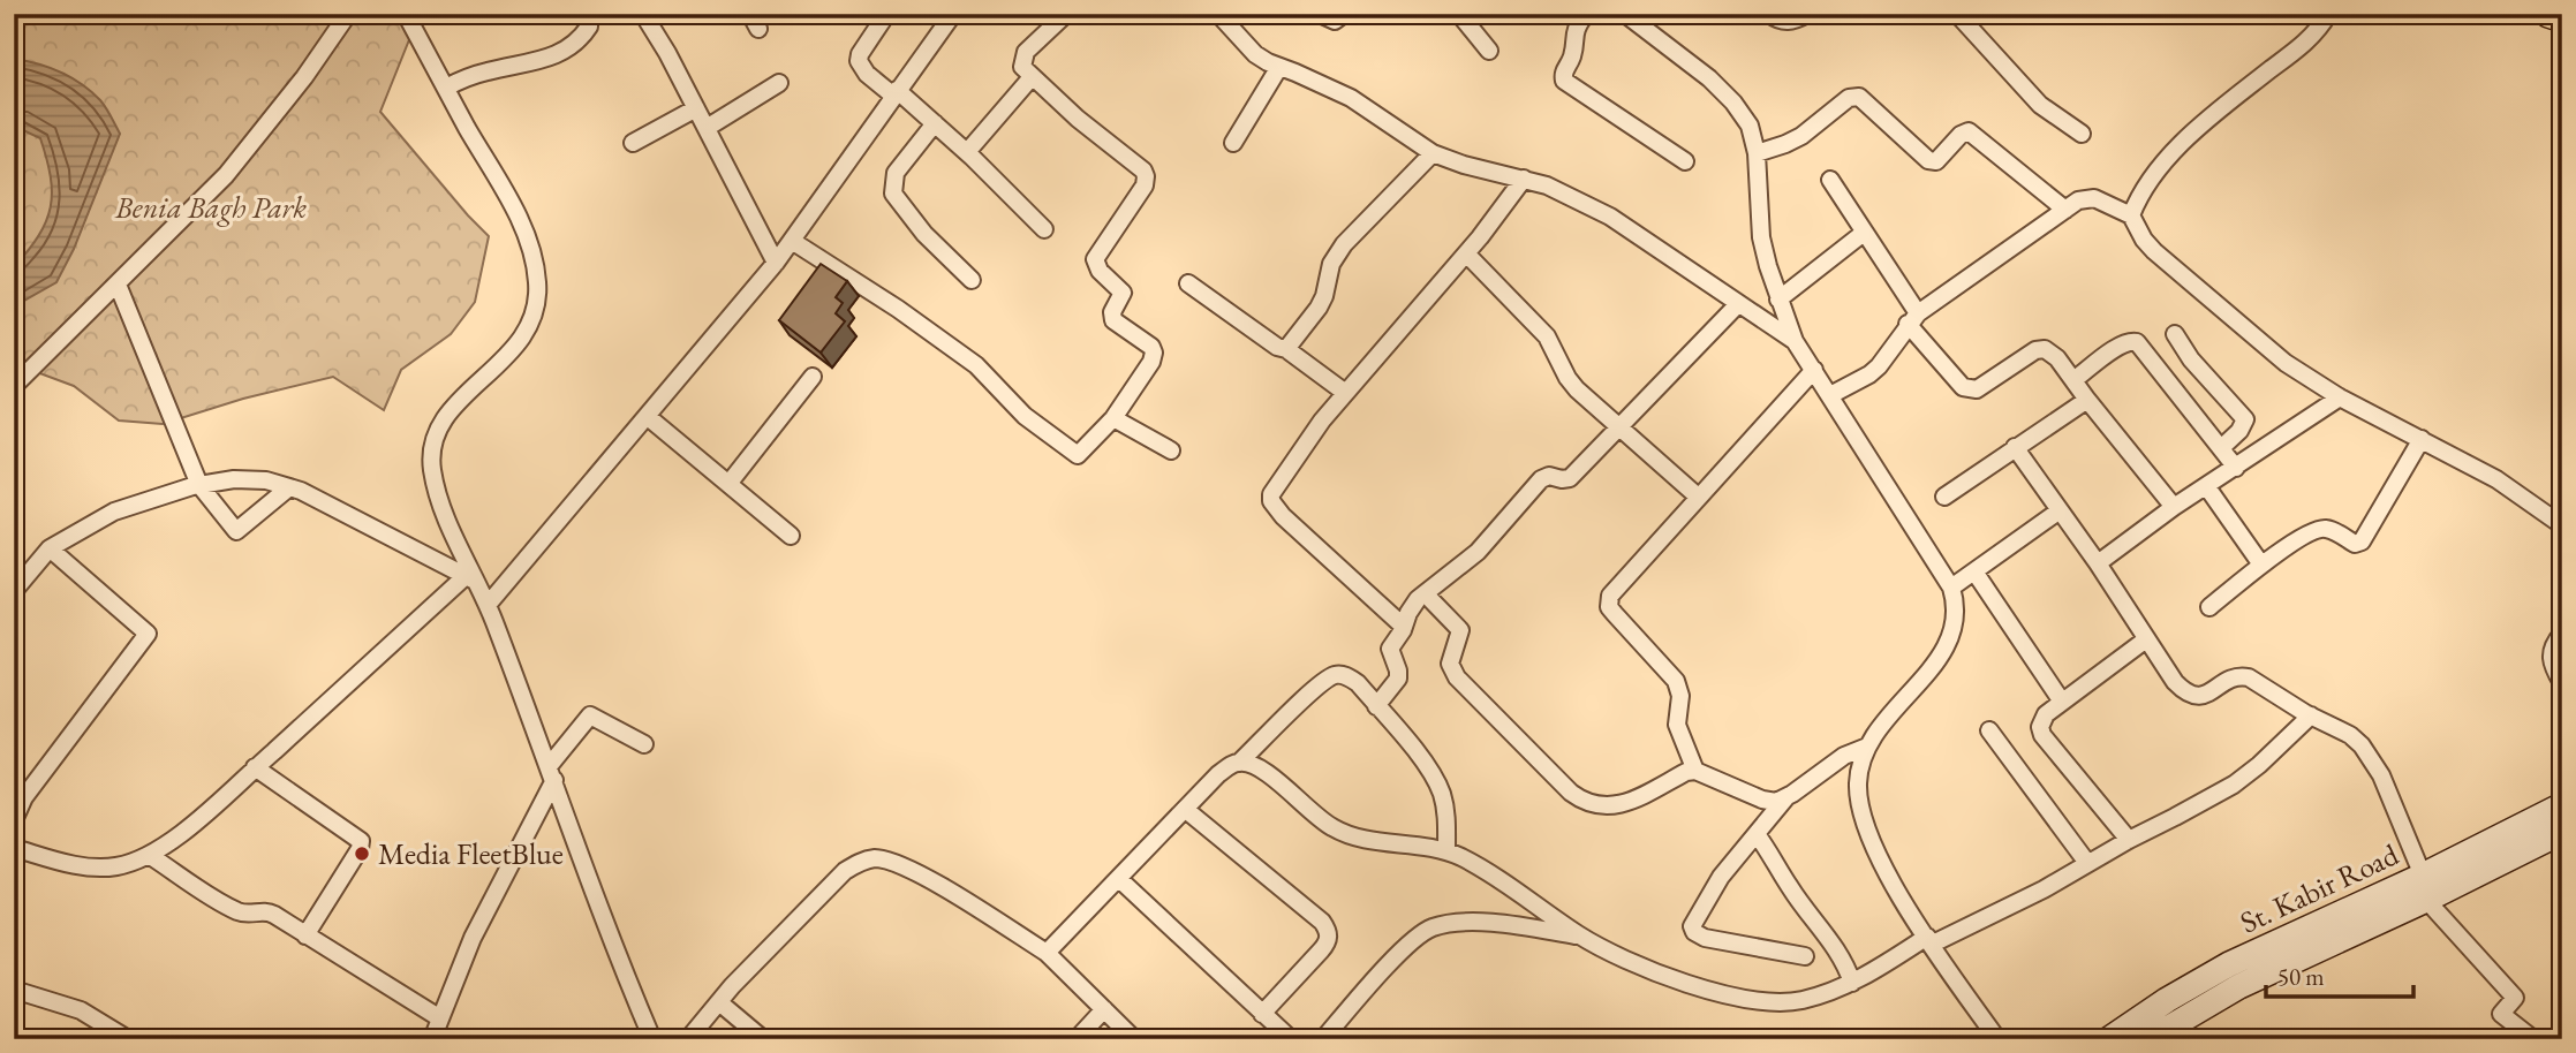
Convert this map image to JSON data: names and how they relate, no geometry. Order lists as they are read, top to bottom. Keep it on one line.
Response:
{"streets":{"main road":["St. Kabir Road"]},"parks":["Benia Bagh Park"],"places":["Media FleetBlue"],"scale_bar":"50 m"}
